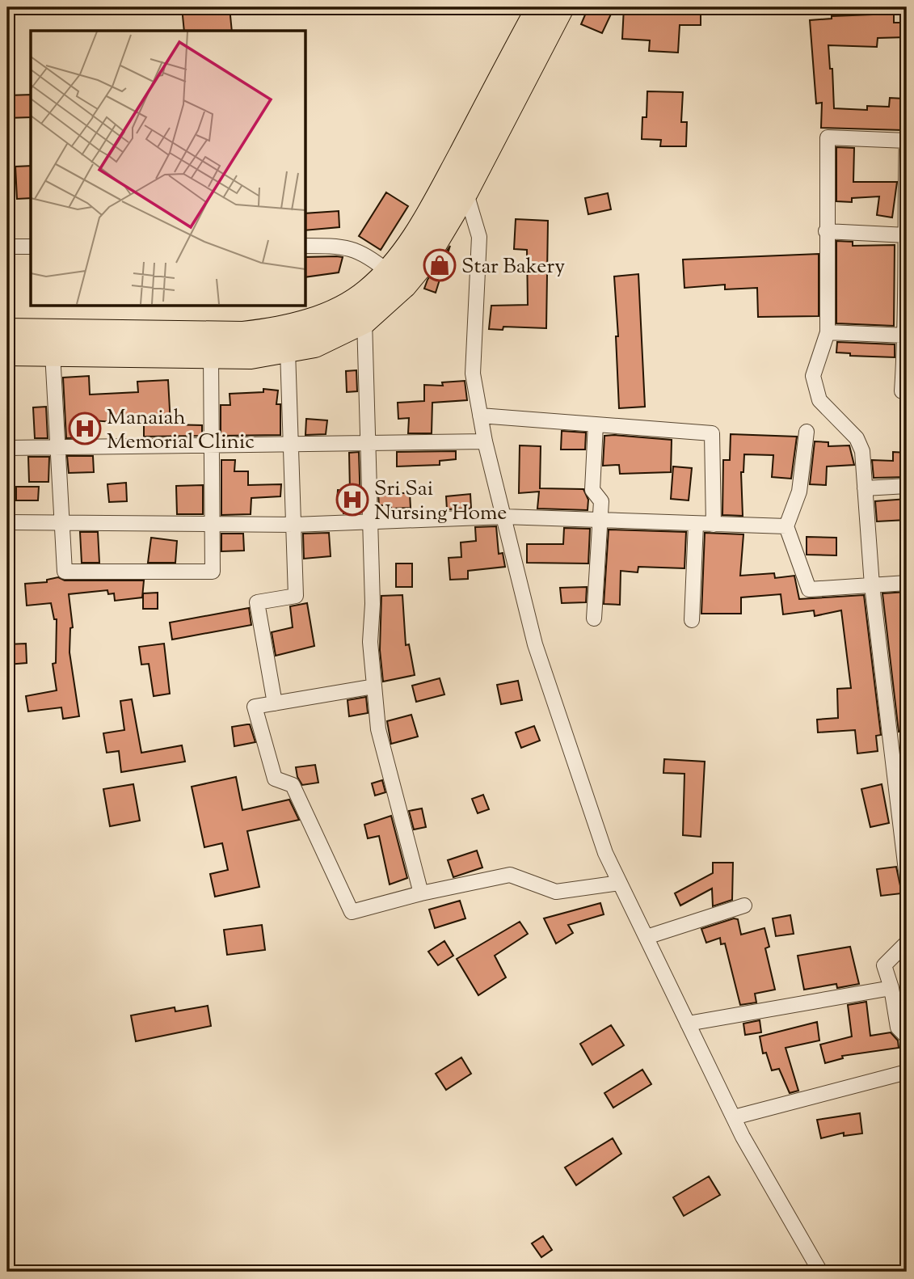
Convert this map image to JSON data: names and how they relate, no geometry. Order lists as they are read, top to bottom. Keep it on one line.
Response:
{"places":{"shop":["Star Bakery"],"hospital":["Manaiah Memorial Clinic","Sri Sai Nursing Home"]}}
